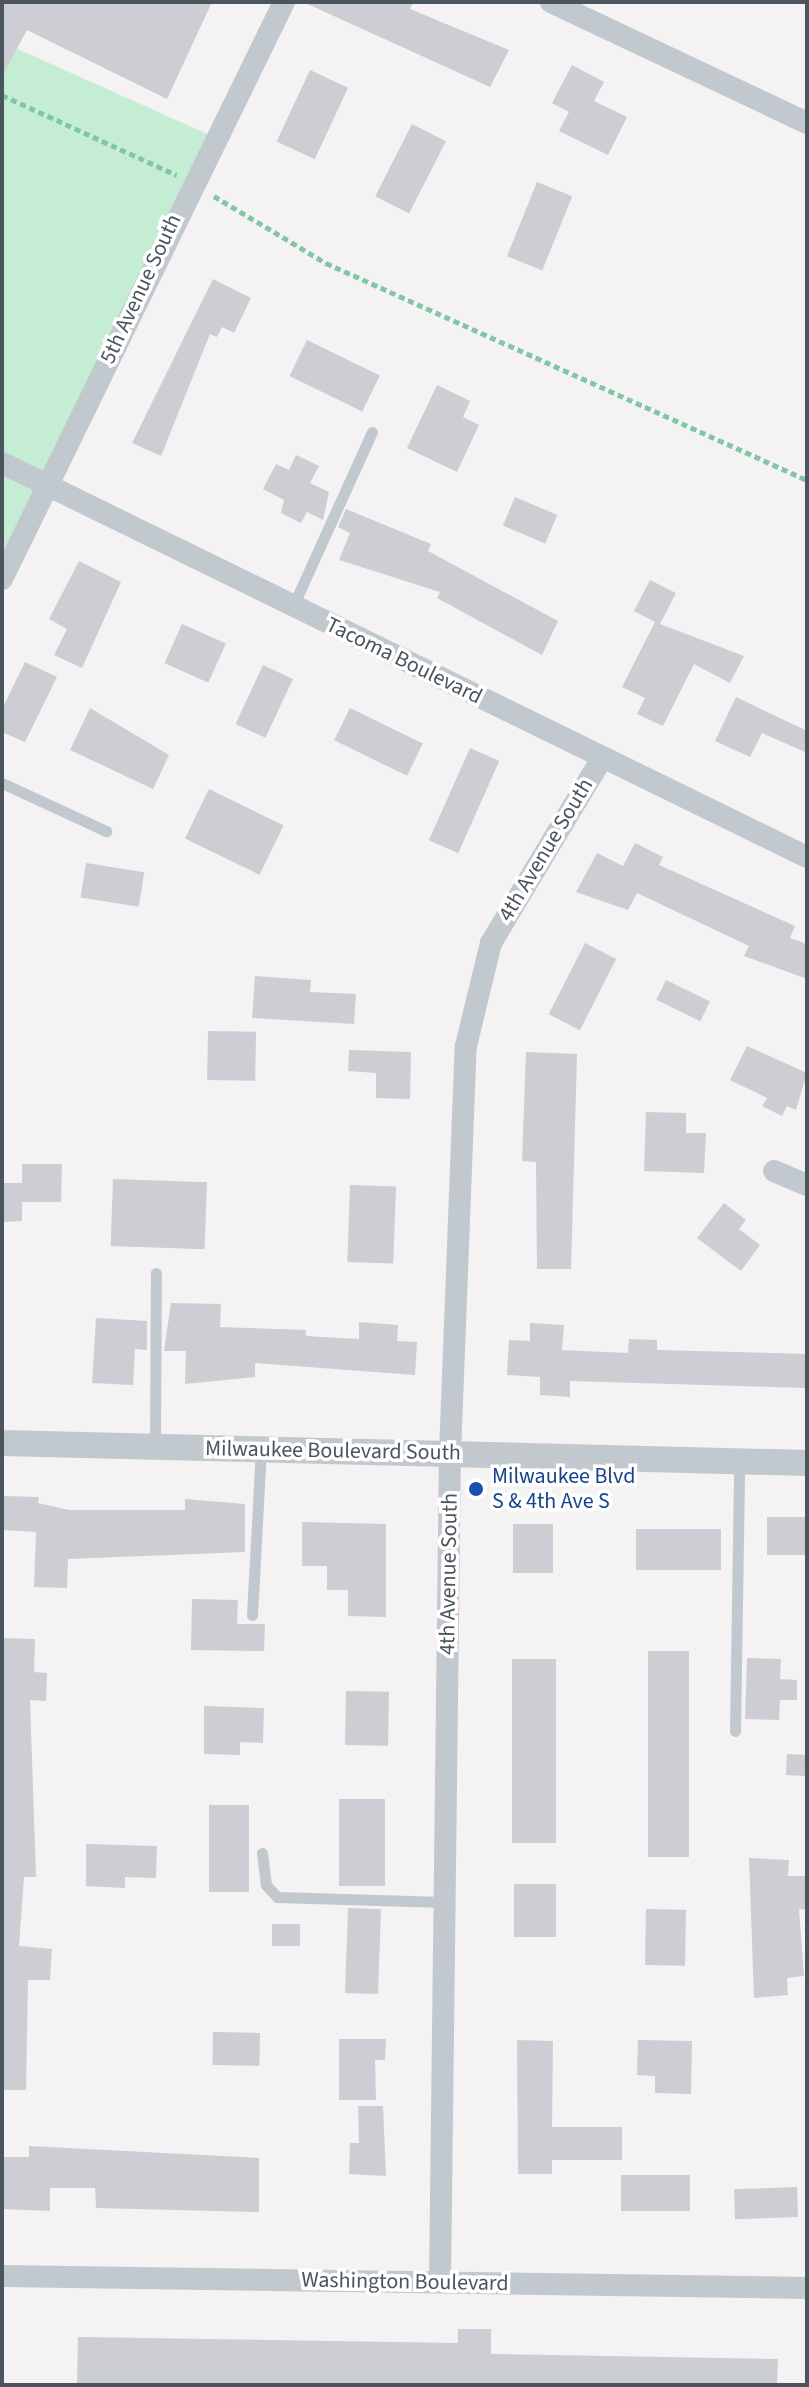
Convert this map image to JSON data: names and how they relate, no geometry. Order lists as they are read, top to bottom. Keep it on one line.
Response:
{"streets":{"street":["5th Avenue South","Tacoma Boulevard","4th Avenue South","Milwaukee Boulevard South","Washington Boulevard"]},"crossings":[["5th Avenue South","Tacoma Boulevard"],["Tacoma Boulevard","4th Avenue South"],["4th Avenue South","Milwaukee Boulevard South"],["4th Avenue South","Washington Boulevard"]],"places":["Milwaukee Blvd S & 4th Ave S"]}
